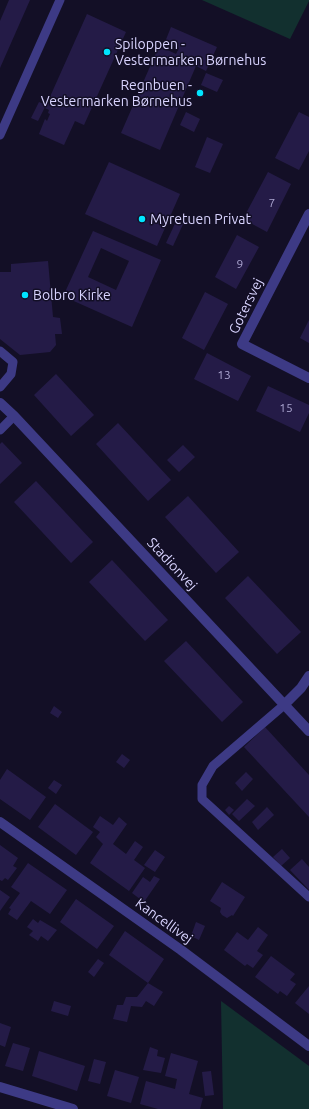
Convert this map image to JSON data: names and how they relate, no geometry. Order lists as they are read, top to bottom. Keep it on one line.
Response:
{"streets":{"street":["Gotersvej","Stadionvej","Kancellivej"]},"places":["Spiloppen - Vestermarken Børnehus","Regnbuen - Vestermarken Børnehus","Myretuen Privat","Bolbro Kirke"],"house_numbers":["7","9","13","15"]}
